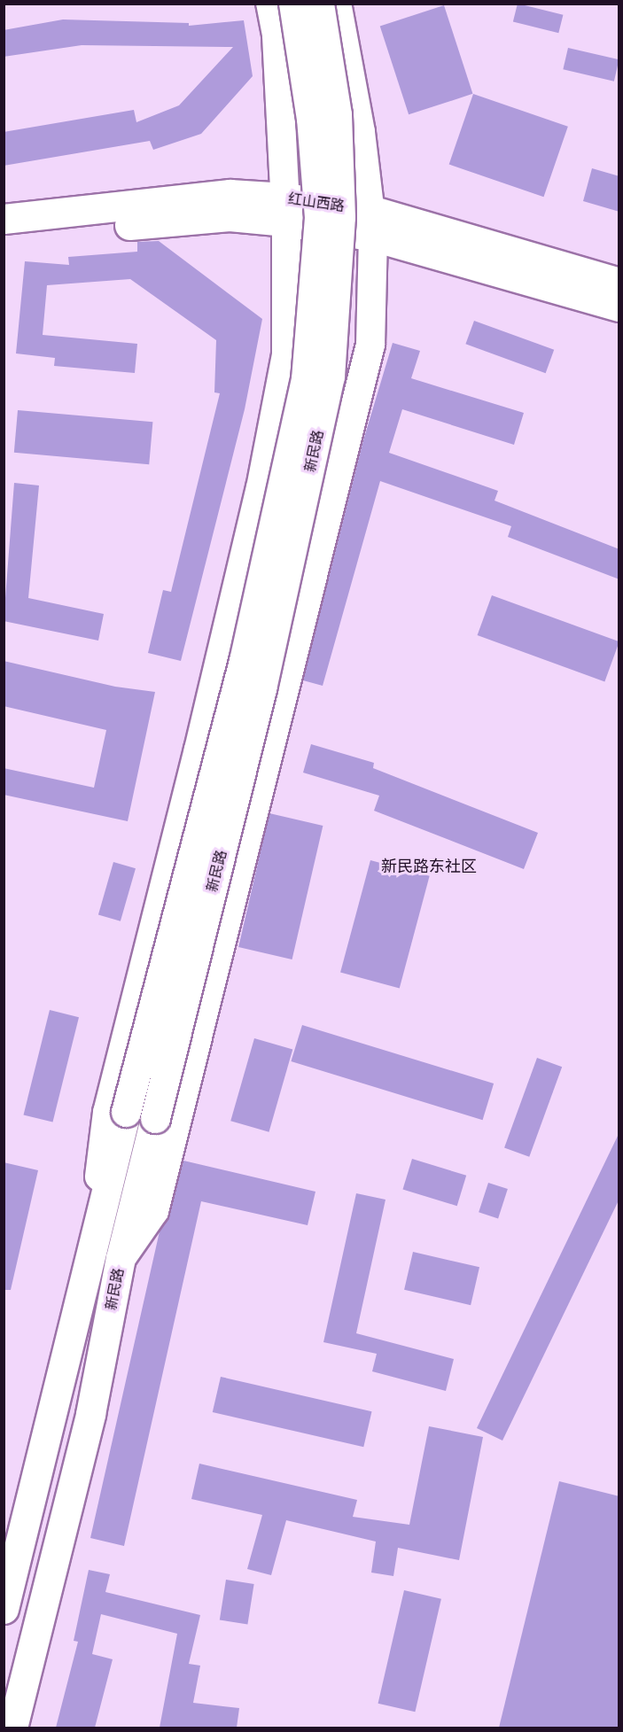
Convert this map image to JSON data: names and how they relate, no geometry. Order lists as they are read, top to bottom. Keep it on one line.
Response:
{"streets":{"main road":["红山西路","新民路"]},"districts":["新民路东社区"]}
